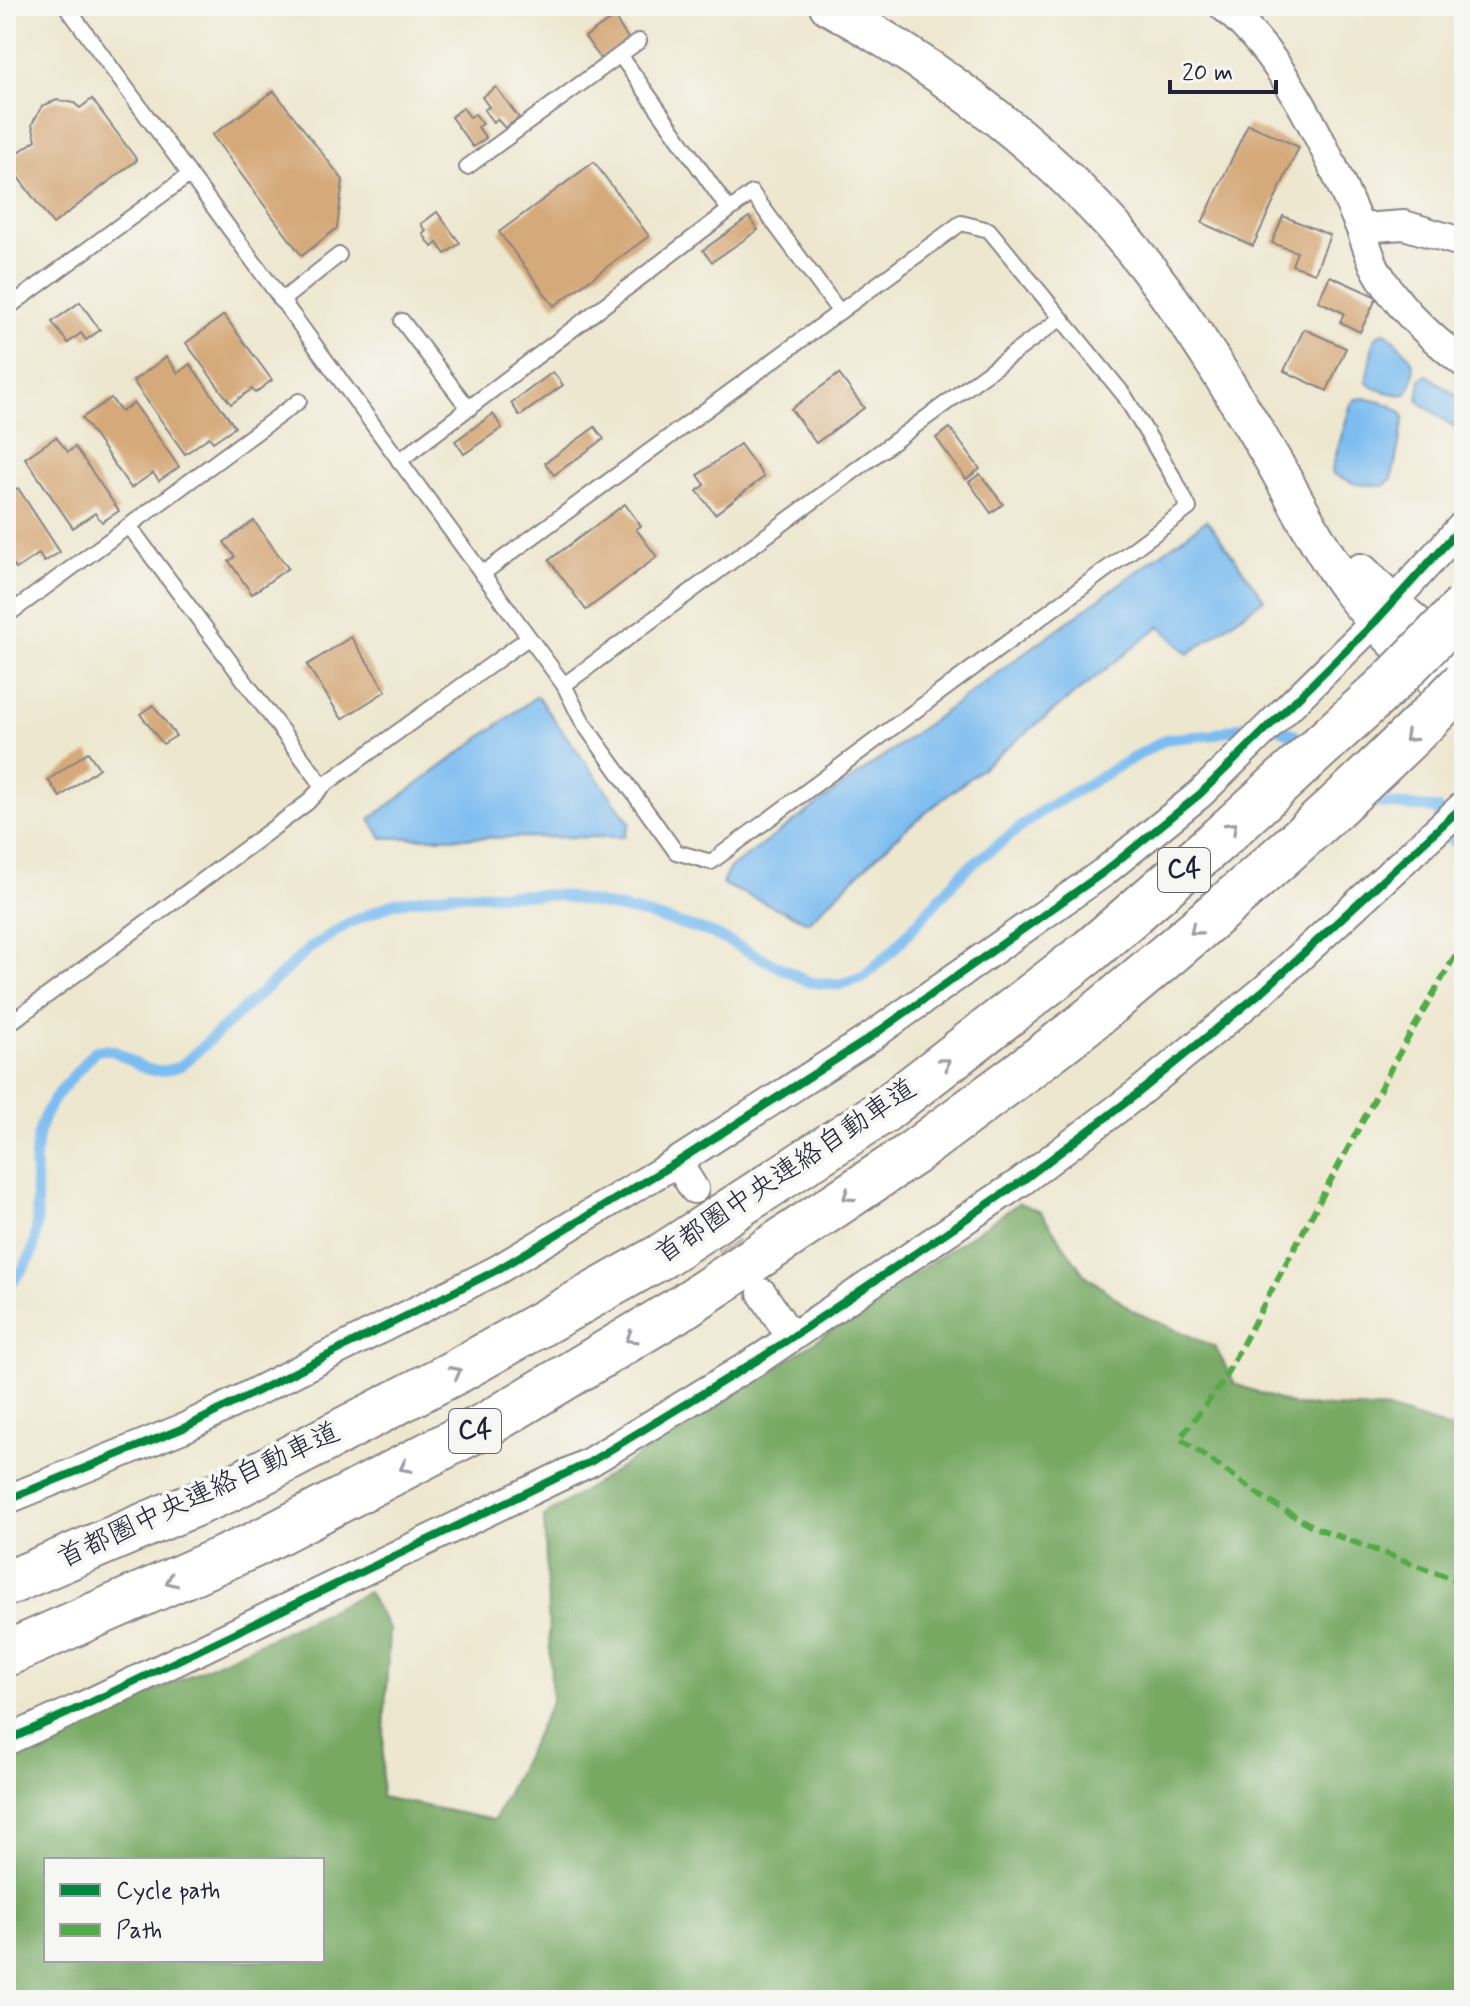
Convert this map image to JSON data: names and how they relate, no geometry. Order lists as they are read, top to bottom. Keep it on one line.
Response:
{"streets":{"highway":["C4","首都圏中央連絡自動車道"]},"legend":["Cycle path","Path"],"scale_bar":"20 m"}
